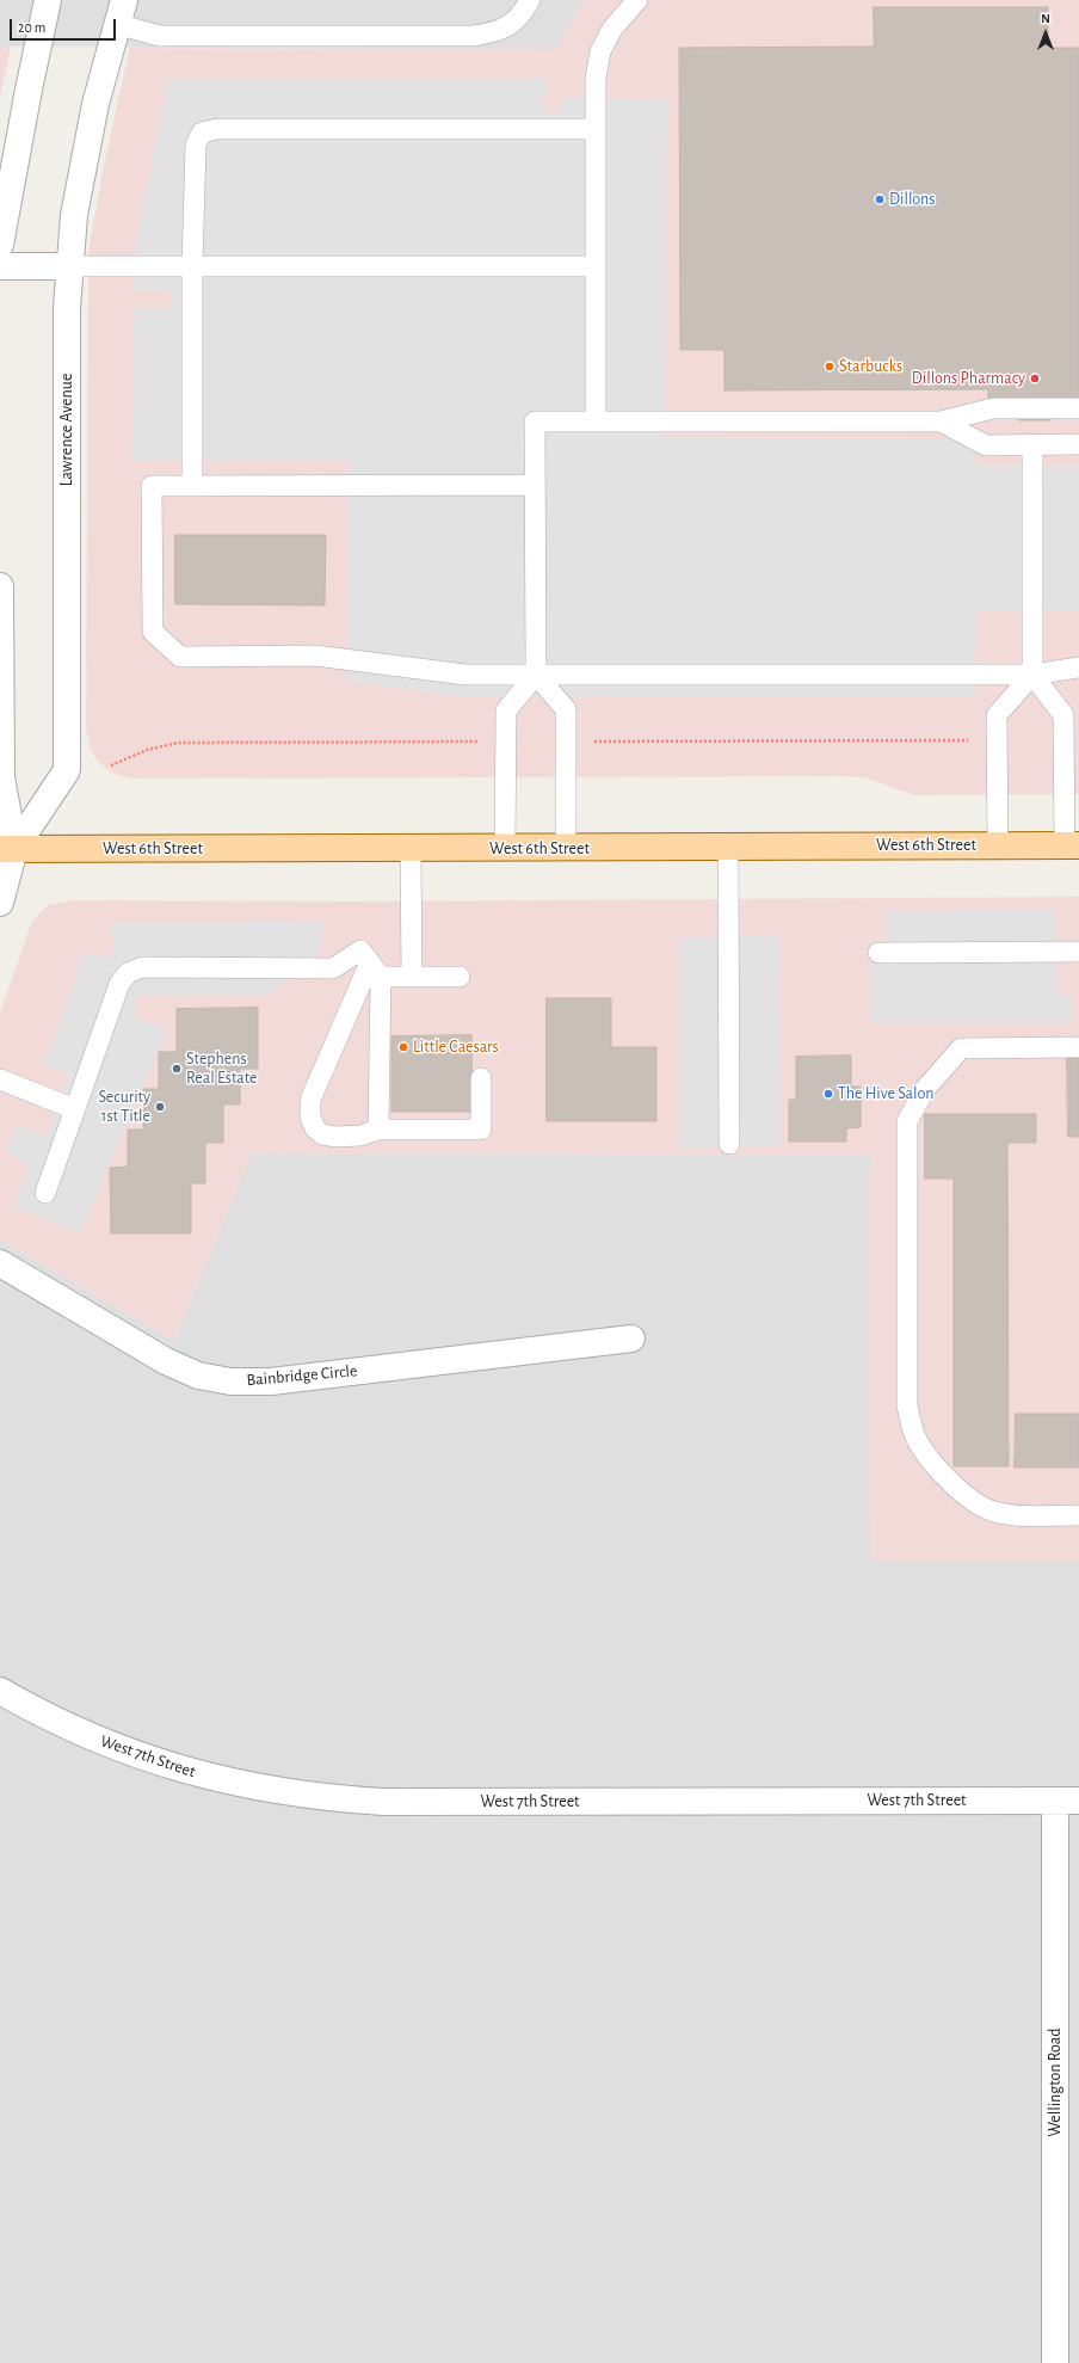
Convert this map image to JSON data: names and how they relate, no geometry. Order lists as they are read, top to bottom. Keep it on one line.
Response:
{"streets":{"main road":["West 6th Street"],"street":["Lawrence Avenue","Bainbridge Circle","West 7th Street","Wellington Road"]},"crossings":[["Lawrence Avenue","West 6th Street"],["West 7th Street","Wellington Road"]],"places":["Dillons","Starbucks","Dillons Pharmacy","Little Caesars","Stephens Real Estate","The Hive Salon","Security 1st Title"],"scale_bar":"20 m","north":"top"}
